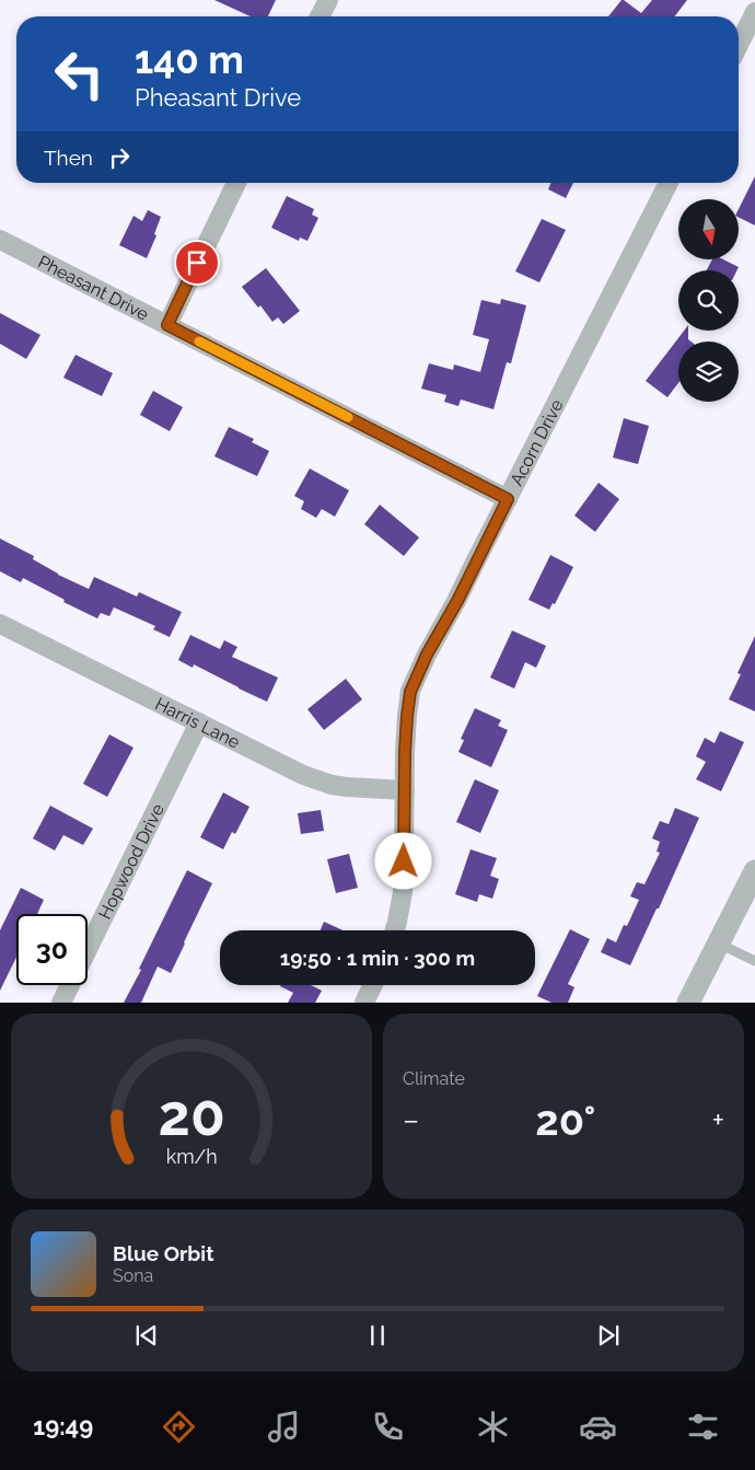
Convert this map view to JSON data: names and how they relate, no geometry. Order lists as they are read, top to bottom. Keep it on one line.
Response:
{"streets":{"street":["Pheasant Drive","Acorn Drive","Harris Lane","Hopwood Drive"]},"crossings":[["Pheasant Drive","Acorn Drive"],["Acorn Drive","Harris Lane"],["Harris Lane","Hopwood Drive"]],"north":"bottom","page":{"turn":["140 m","Pheasant Drive"],"then":"Then","limit":"30","trip":"19:50 · 1 min · 300 m","tile":"Climate","heat":["−","20°","+"],"song":["Blue Orbit","Sona"],"tabs":"19:49","gauge":["20","km/h"]}}
